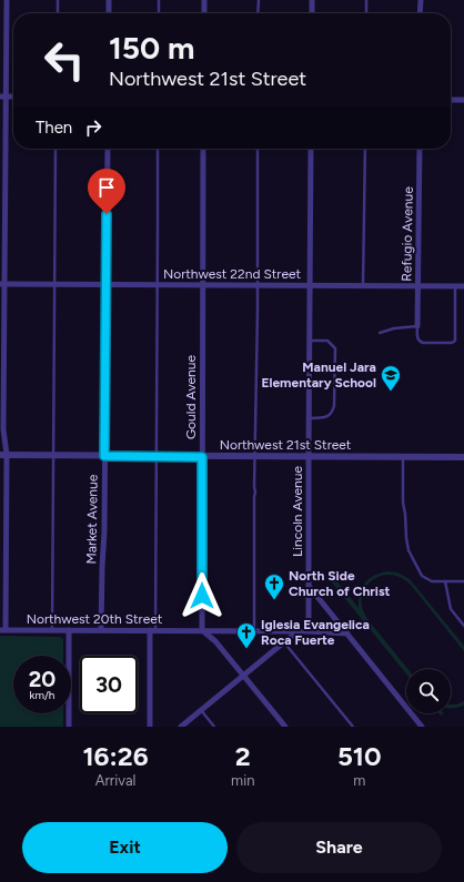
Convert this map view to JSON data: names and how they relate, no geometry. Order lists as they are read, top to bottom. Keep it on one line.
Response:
{"streets":{"street":["Refugio Avenue","Northwest 22nd Street","Gould Avenue","Northwest 21st Street","Lincoln Avenue","Market Avenue","Northwest 20th Street"]},"crossings":[["Refugio Avenue","Northwest 22nd Street"],["Northwest 22nd Street","Gould Avenue"],["Northwest 22nd Street","Lincoln Avenue"],["Northwest 22nd Street","Market Avenue"],["Gould Avenue","Northwest 21st Street"],["Gould Avenue","Northwest 20th Street"],["Northwest 21st Street","Lincoln Avenue"],["Northwest 21st Street","Market Avenue"],["Lincoln Avenue","Northwest 20th Street"],["Market Avenue","Northwest 20th Street"]],"places":{"school or university":["Manuel Jara Elementary School"],"church":["North Side Church of Christ","Iglesia Evangelica Roca Fuerte"]},"page":{"turn":["150 m","Northwest 21st Street"],"then":"Then","speed":"20 km/h","limit":"30","eta":["16:26","Arrival","2","min","510","m"],"buttons":["Exit","Share"]}}
